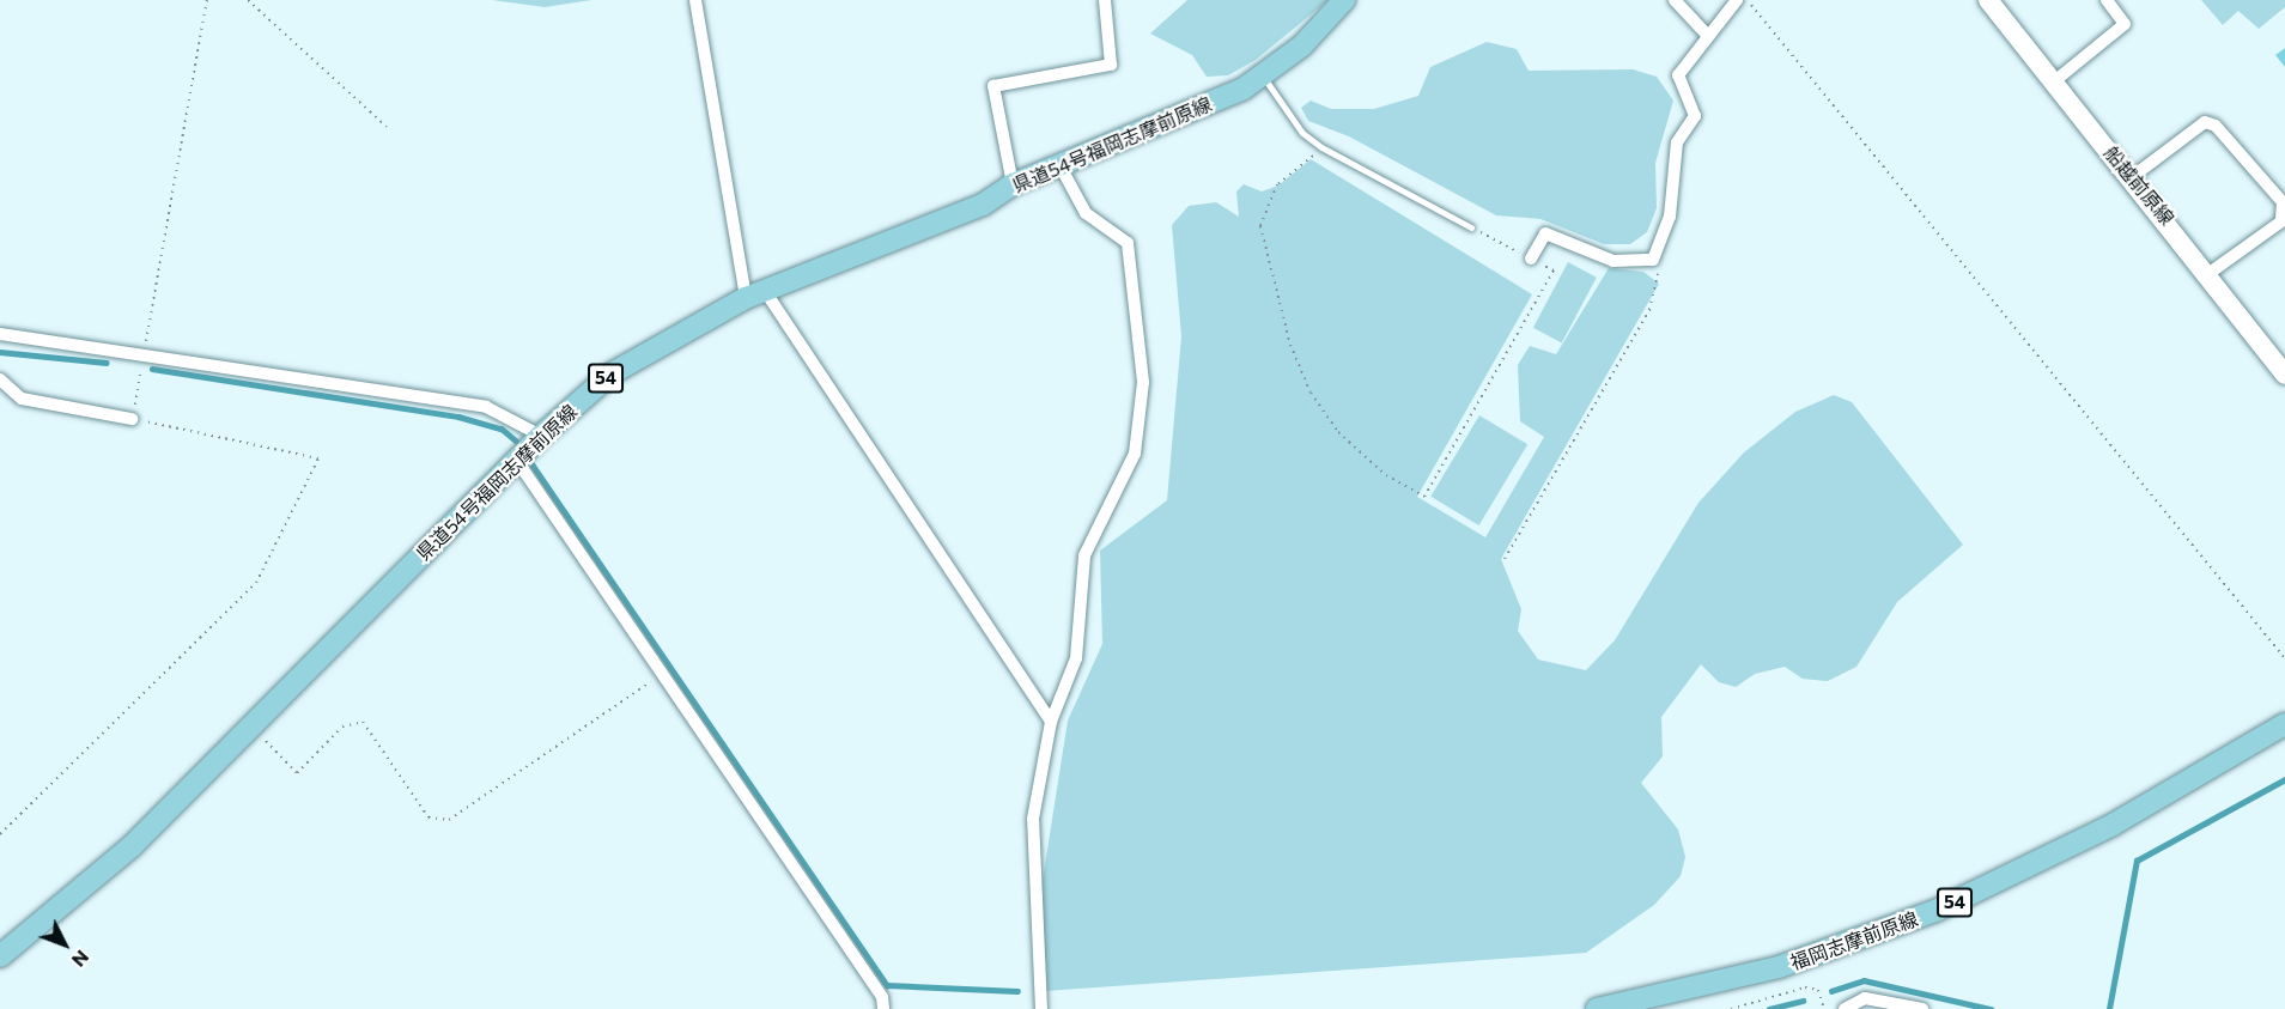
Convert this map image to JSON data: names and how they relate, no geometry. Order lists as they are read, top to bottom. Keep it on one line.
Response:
{"streets":{"main road":["県道54号福岡志摩前原線","船越前原線","54","福岡志摩前原線"]},"north":"bottom right"}
